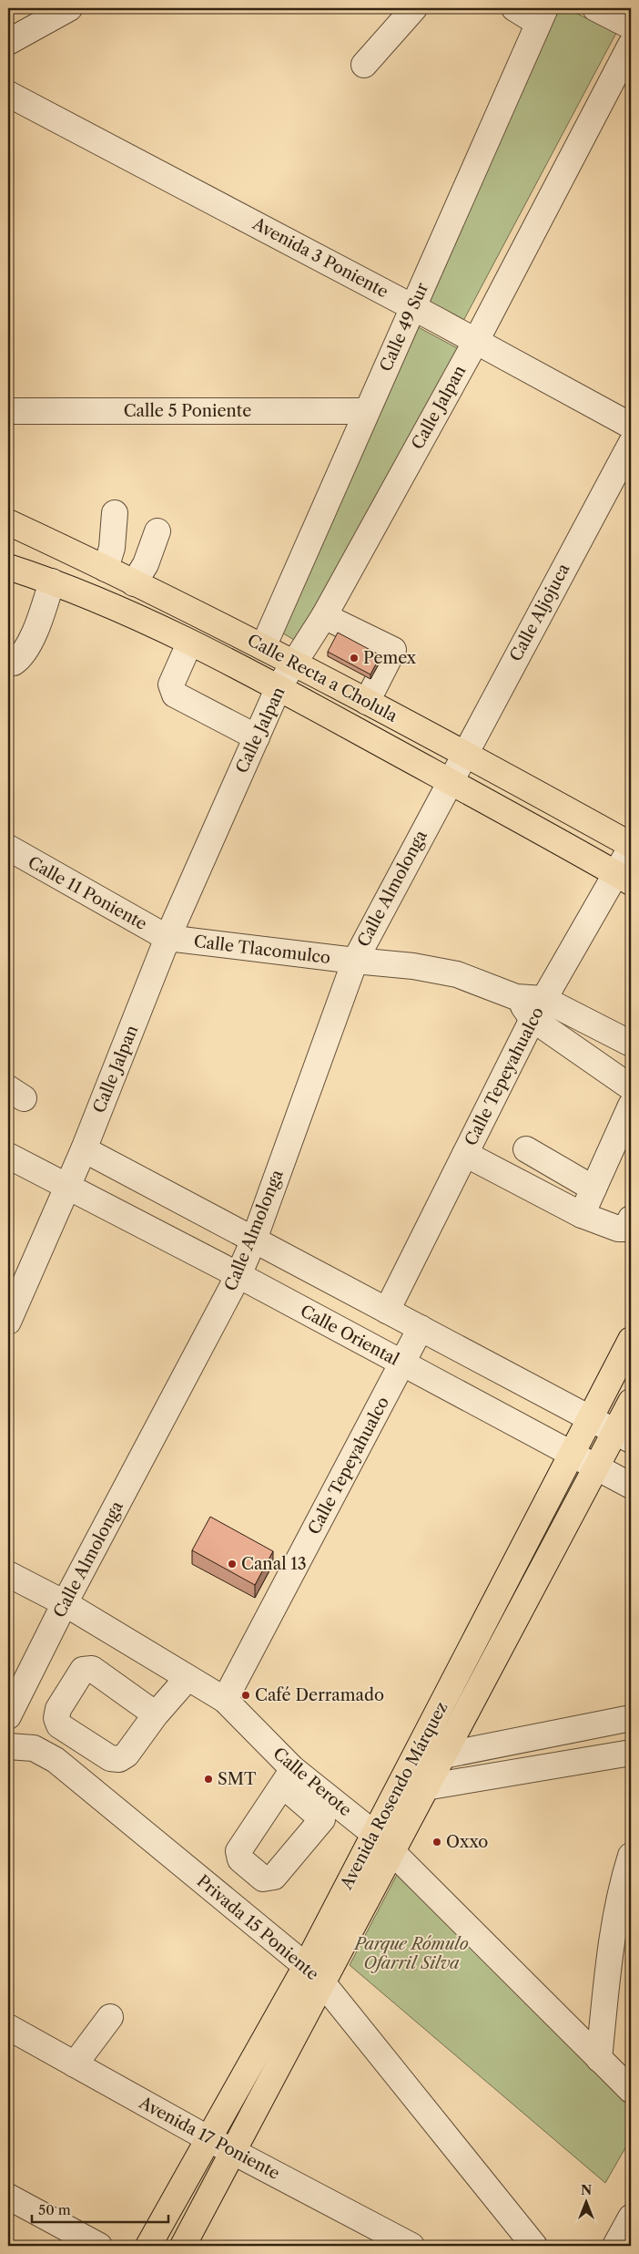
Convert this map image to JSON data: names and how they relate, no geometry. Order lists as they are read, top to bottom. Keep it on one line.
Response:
{"streets":{"main road":["Calle Recta a Cholula","Avenida Rosendo Márquez"],"street":["Avenida 3 Poniente","Calle 49 Sur","Calle Jalpan","Calle 5 Poniente","Calle Aljojuca","Calle Almolonga","Calle 11 Poniente","Calle Tlacomulco","Calle Tepeyahualco","Calle Oriental","Calle Perote","Privada 15 Poniente","Avenida 17 Poniente"]},"crossings":[["Avenida 3 Poniente","Calle 49 Sur"],["Avenida 3 Poniente","Calle Jalpan"],["Calle 49 Sur","Calle 5 Poniente"],["Calle 49 Sur","Calle Recta a Cholula"],["Calle Jalpan","Calle Recta a Cholula"],["Calle Jalpan","Calle 11 Poniente"],["Calle Jalpan","Calle Tlacomulco"],["Calle Jalpan","Calle Oriental"],["Calle Aljojuca","Calle Recta a Cholula"],["Calle Aljojuca","Calle Almolonga"],["Calle Recta a Cholula","Calle Almolonga"],["Calle Recta a Cholula","Calle Tepeyahualco"],["Calle Almolonga","Calle Tlacomulco"],["Calle Almolonga","Calle Oriental"],["Calle Almolonga","Calle Perote"],["Calle 11 Poniente","Calle Tlacomulco"],["Calle Tlacomulco","Calle Tepeyahualco"],["Calle Tepeyahualco","Calle Oriental"],["Calle Tepeyahualco","Calle Perote"],["Calle Oriental","Avenida Rosendo Márquez"],["Calle Perote","Avenida Rosendo Márquez"],["Avenida Rosendo Márquez","Privada 15 Poniente"],["Avenida Rosendo Márquez","Avenida 17 Poniente"]],"parks":["Parque Rómulo Ofarril Silva"],"places":["Pemex","Canal 13","Café Derramado","SMT","Oxxo"],"scale_bar":"50 m","north":"top"}
